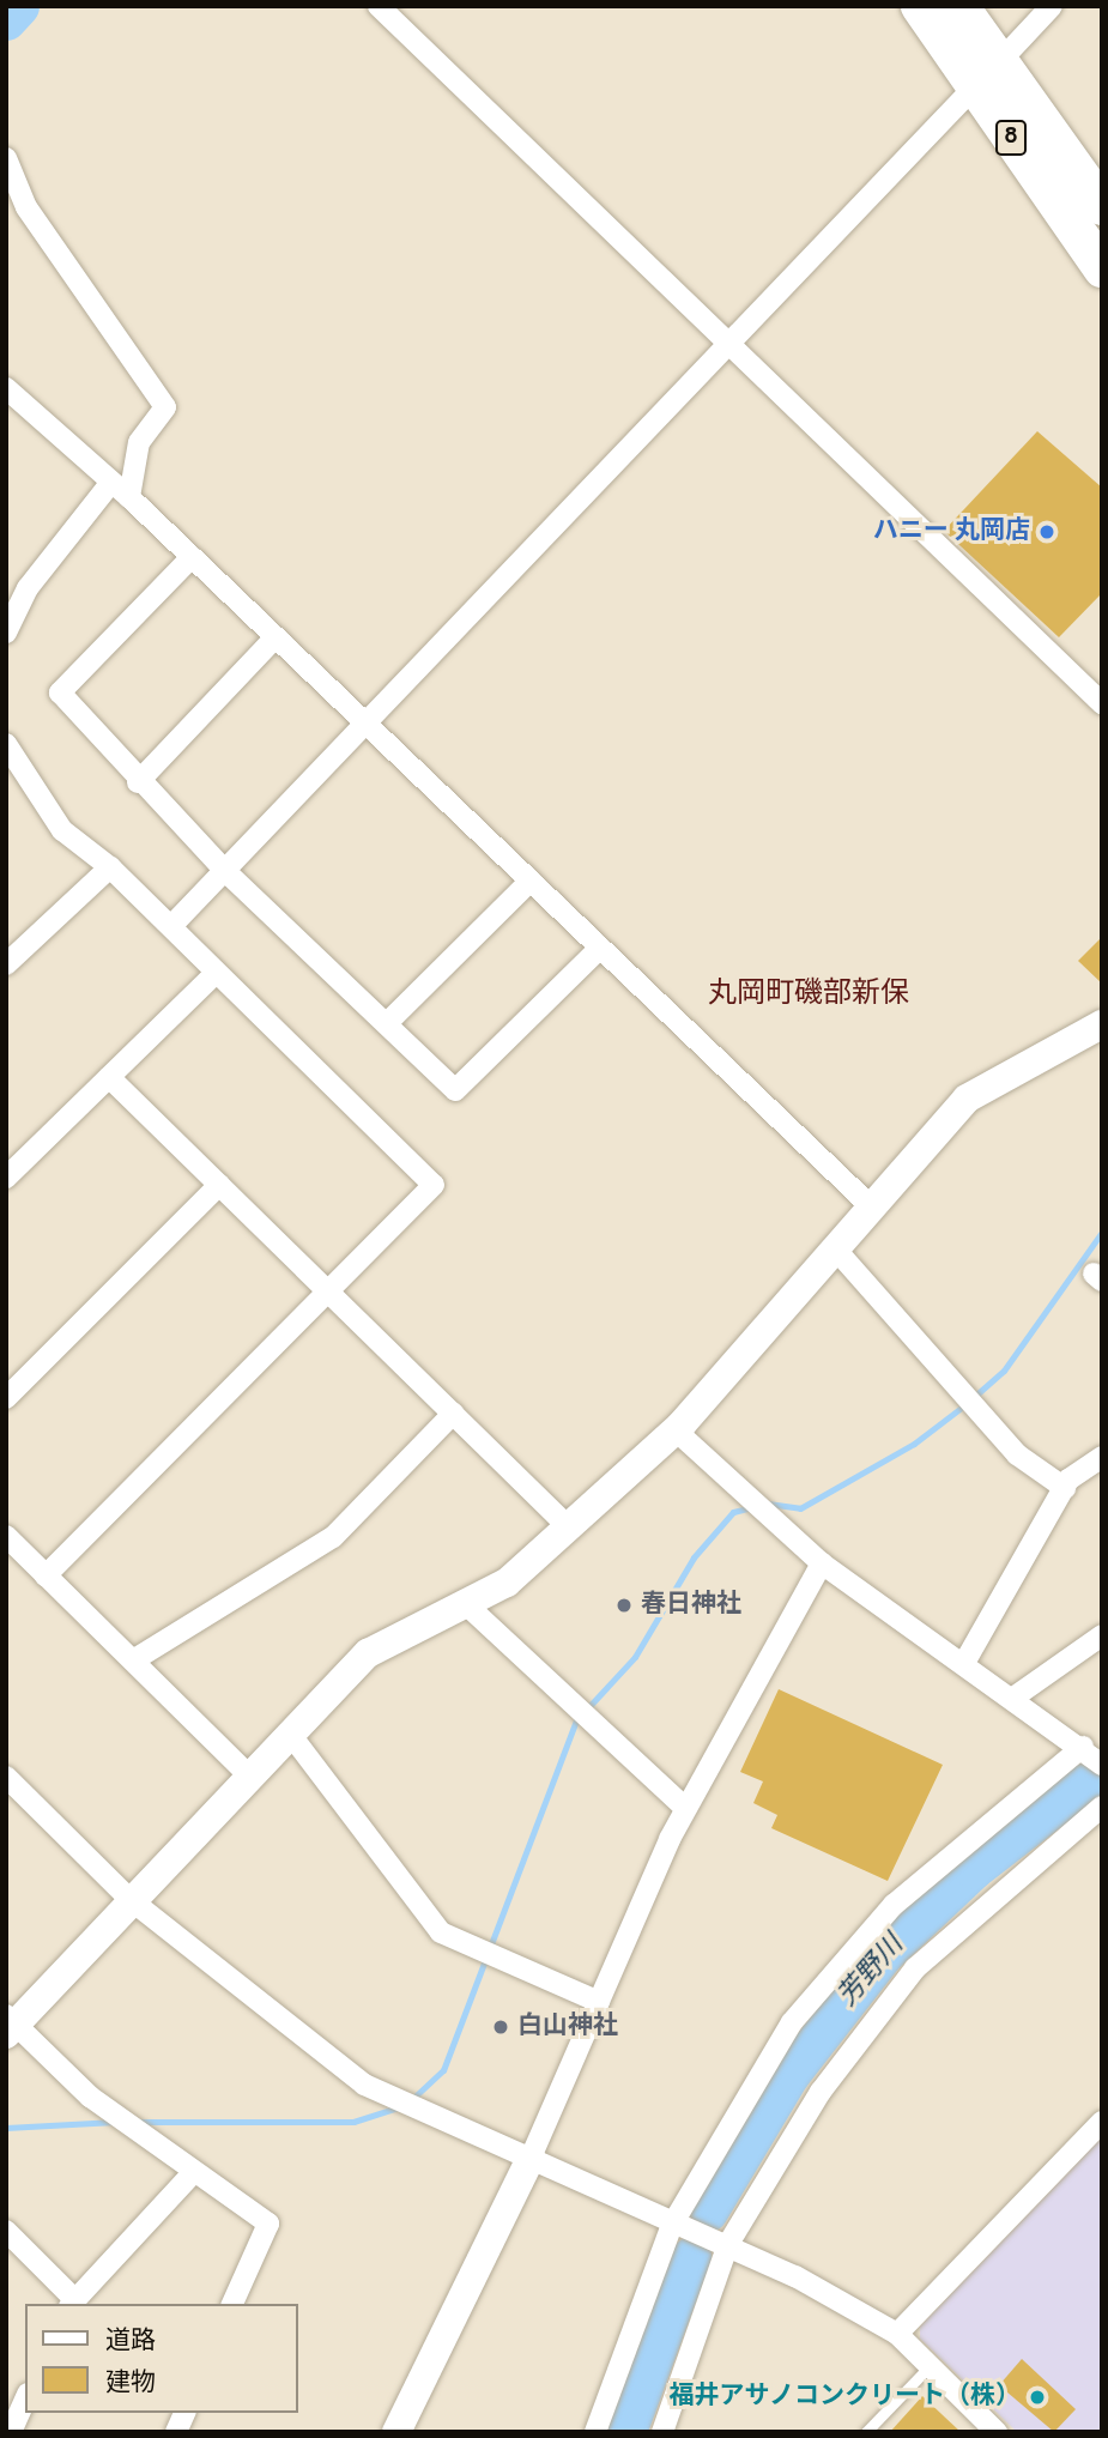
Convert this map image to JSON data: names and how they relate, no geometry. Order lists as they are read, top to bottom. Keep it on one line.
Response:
{"streets":{"highway":["8"]},"districts":["丸岡町磯部新保"],"water":["芳野川"],"places":["ハニー 丸岡店","春日神社","白山神社","福井アサノコンクリート（株）"],"legend":["道路","建物"]}
